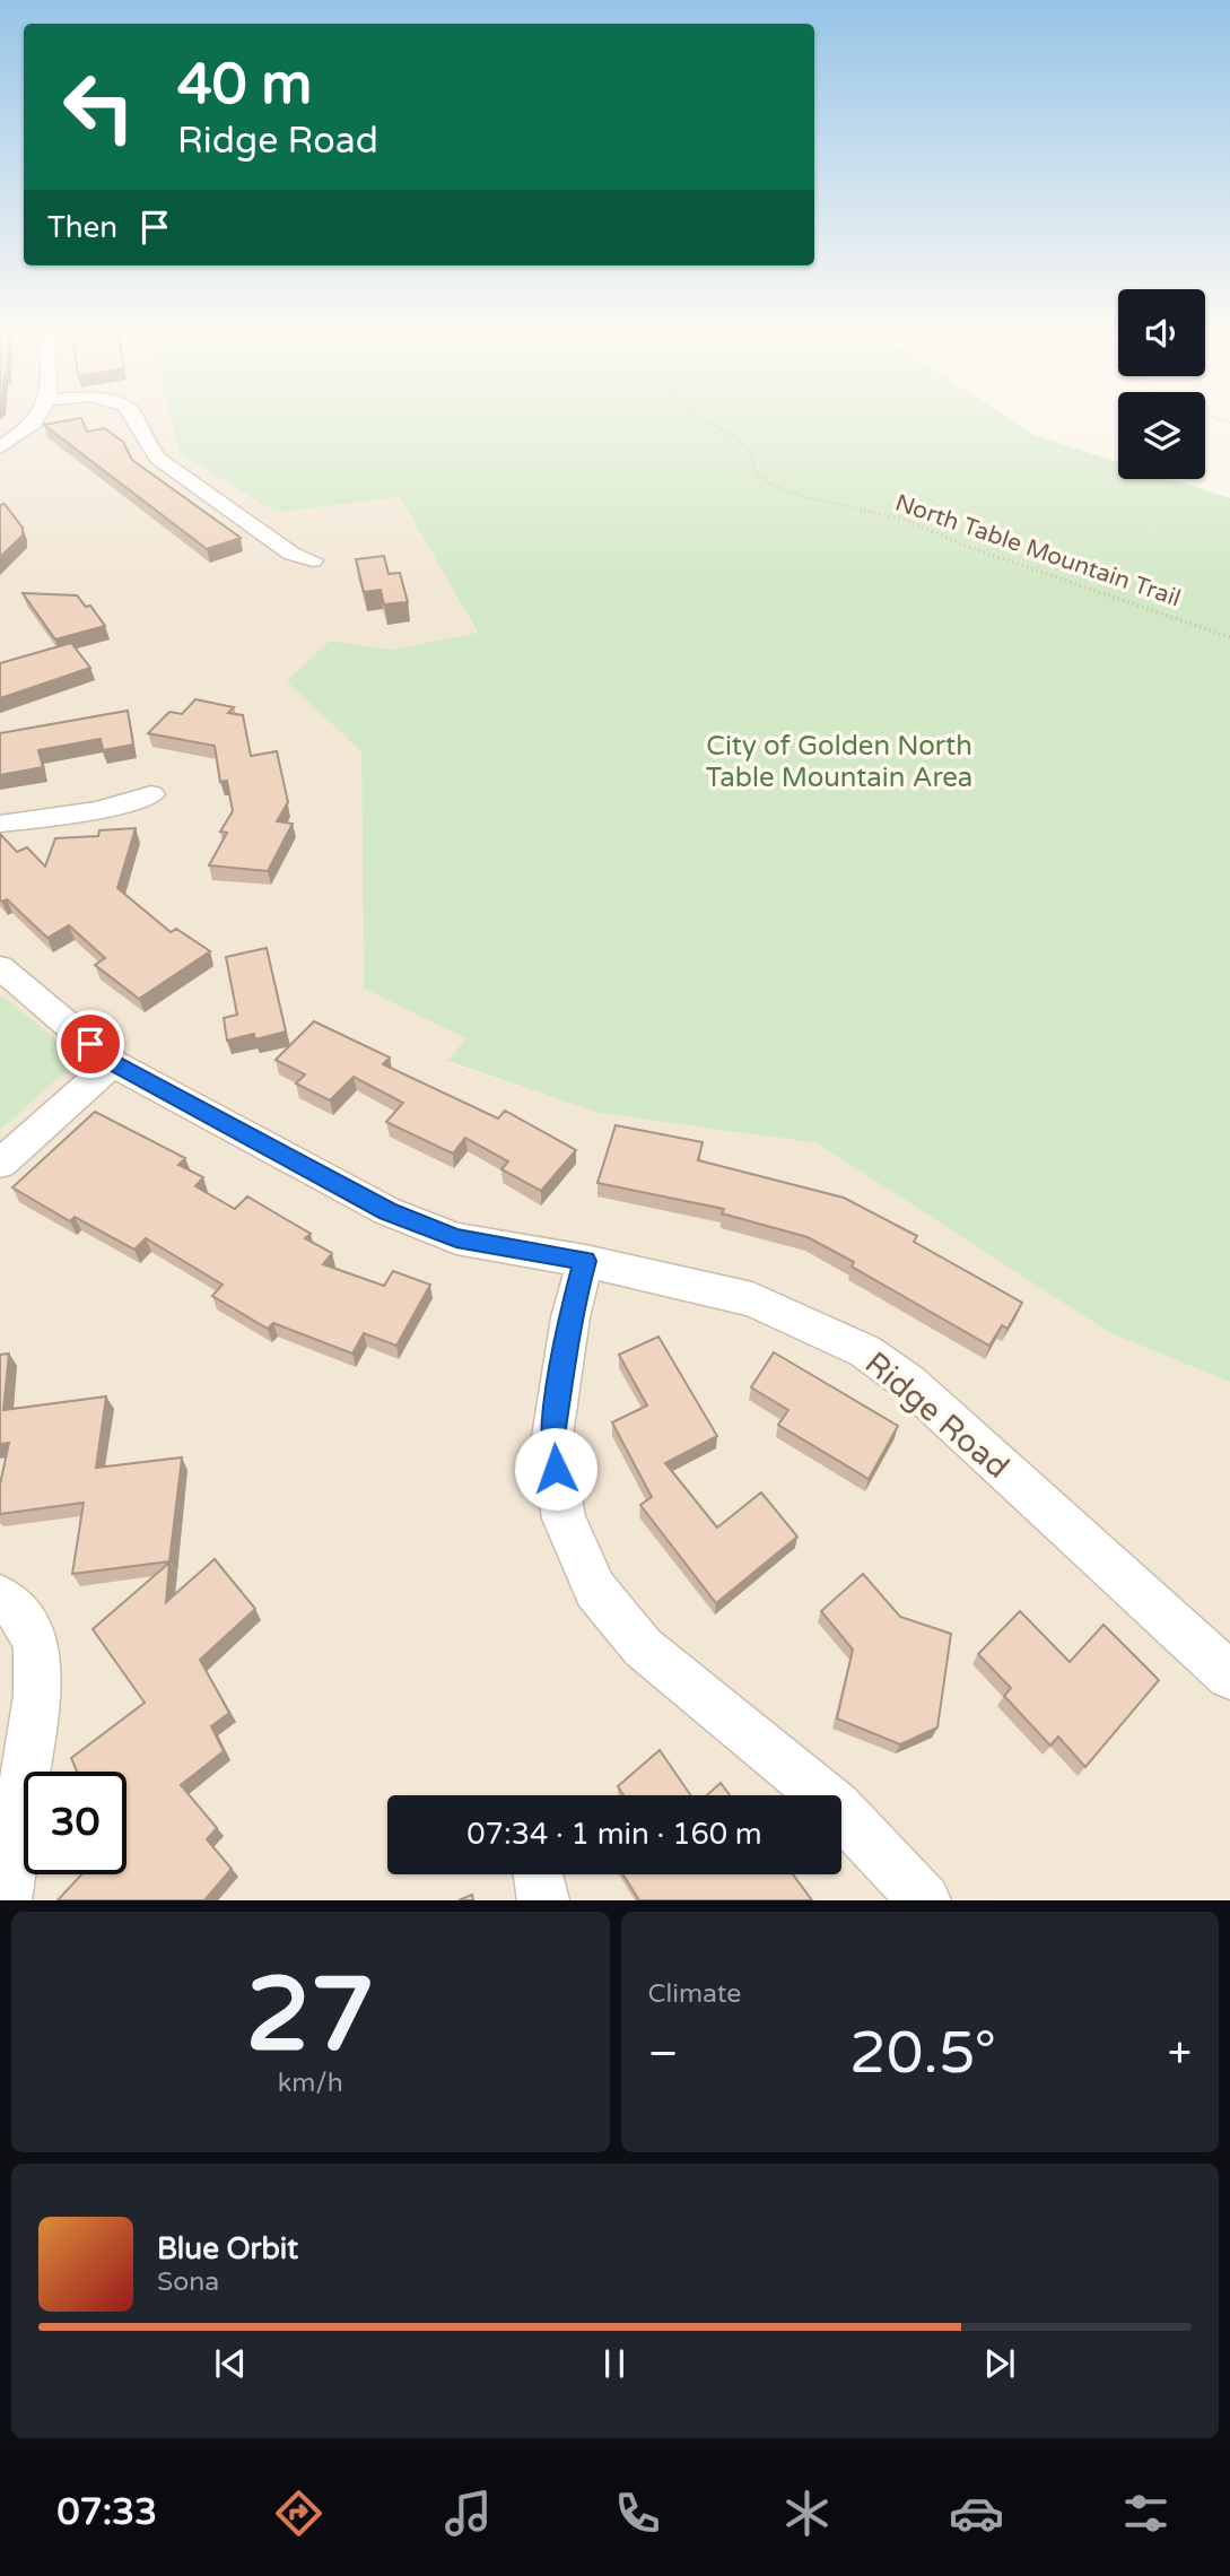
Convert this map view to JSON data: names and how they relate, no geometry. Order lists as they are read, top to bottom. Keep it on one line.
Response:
{"streets":{"street":["Ridge Road"],"path":["North Table Mountain Trail"]},"parks":["City of Golden North Table Mountain Area"],"page":{"turn":["40 m","Ridge Road"],"then":"Then","limit":"30","trip":"07:34 · 1 min · 160 m","tile":[["27","km/h"],"Climate"],"heat":["−","20.5°","+"],"song":["Blue Orbit","Sona"],"tabs":"07:33"}}
